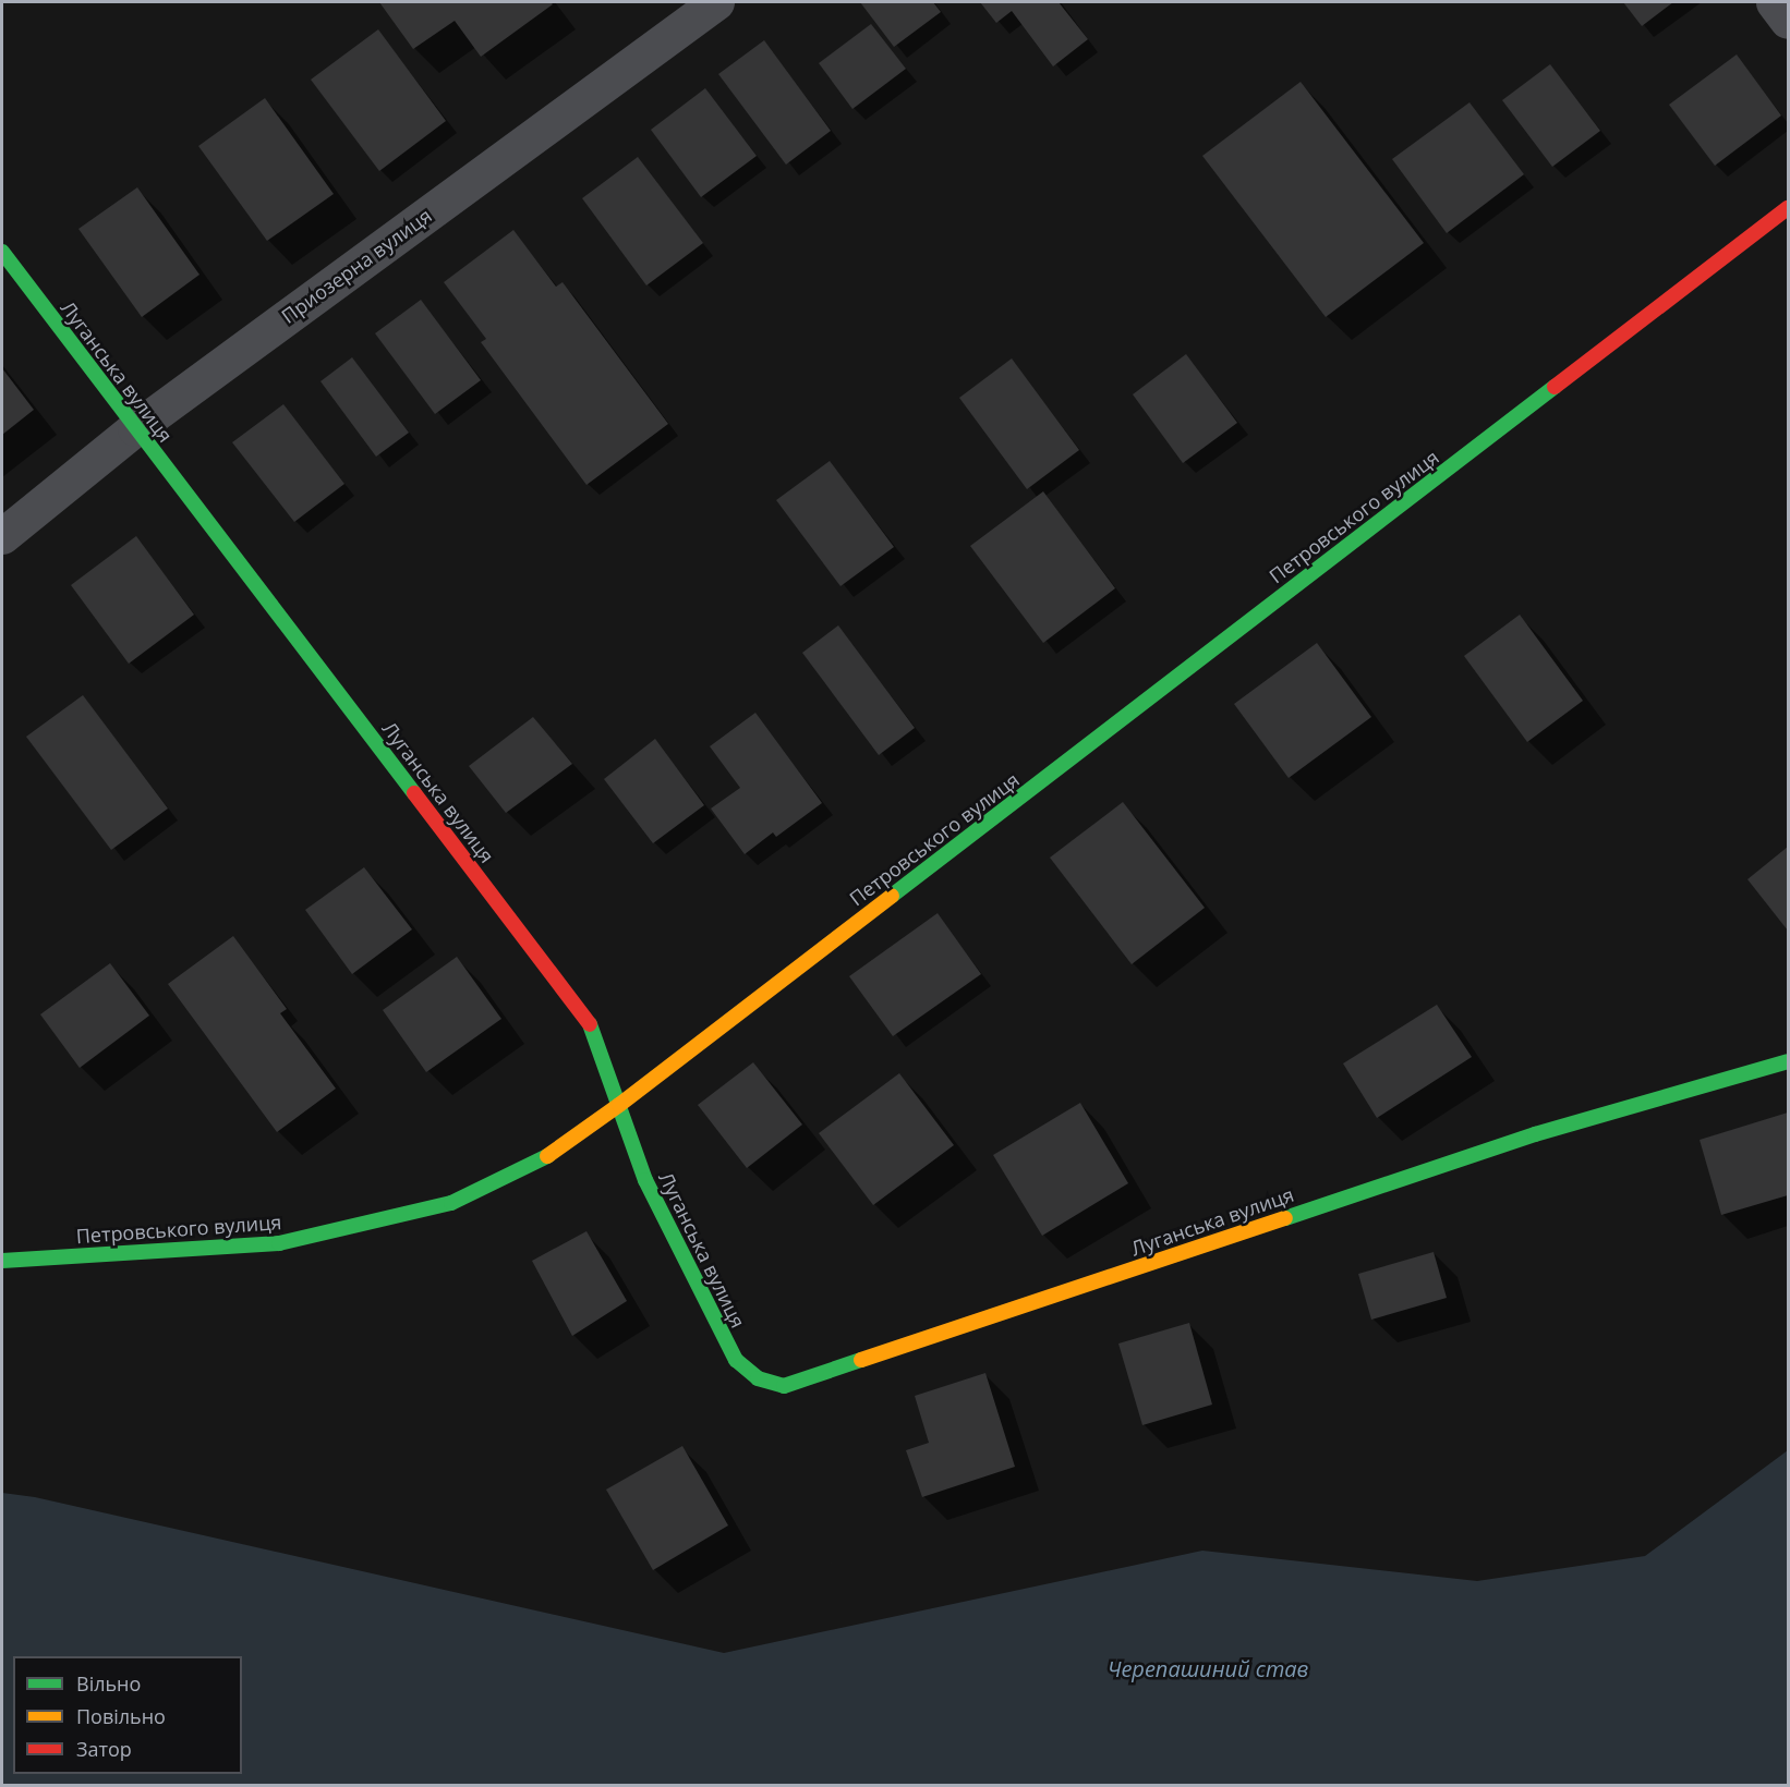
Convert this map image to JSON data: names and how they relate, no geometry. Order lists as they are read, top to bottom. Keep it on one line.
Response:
{"streets":{"street":["Приозерна вулиця","Луганська вулиця","Петровського вулиця"]},"crossings":[["Приозерна вулиця","Луганська вулиця"],["Луганська вулиця","Петровського вулиця"]],"water":["Черепашиний став"],"legend":["Вільно","Повільно","Затор"]}
